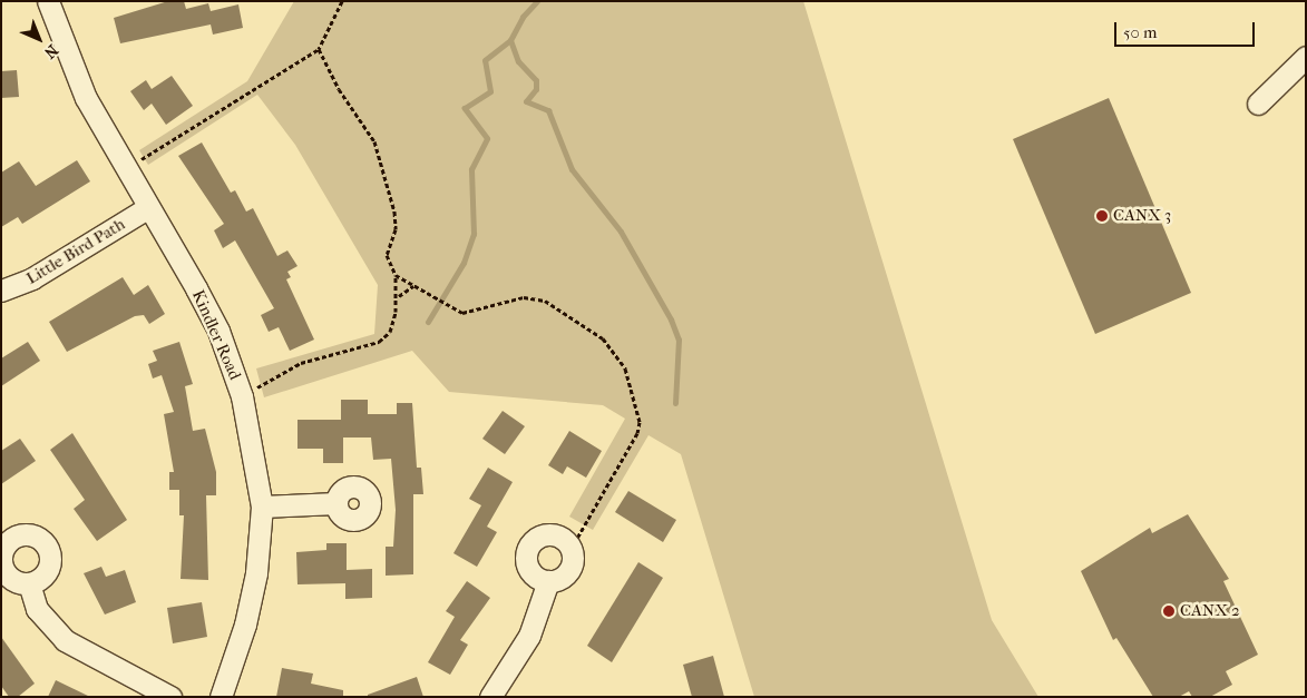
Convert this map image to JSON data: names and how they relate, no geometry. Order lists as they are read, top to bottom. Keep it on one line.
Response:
{"streets":{"street":["Little Bird Path","Kindler Road"]},"crossings":[["Little Bird Path","Kindler Road"]],"places":["CANX 3","CANX 2"],"scale_bar":"50 m","north":"bottom right"}
